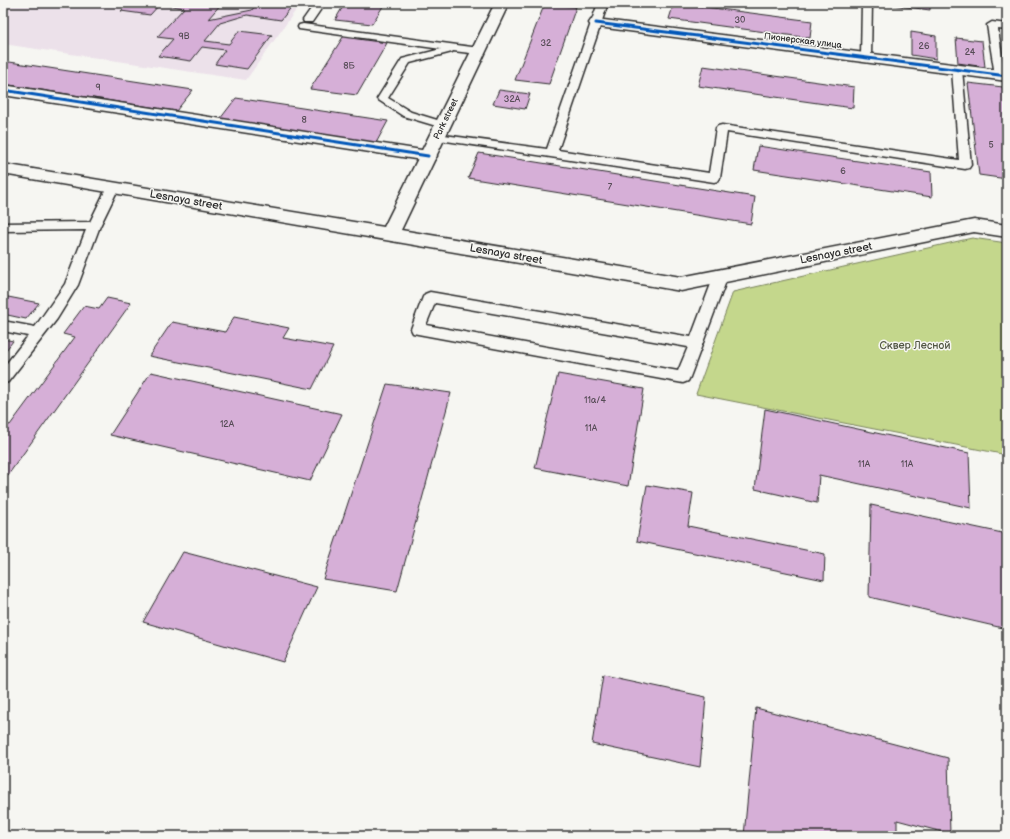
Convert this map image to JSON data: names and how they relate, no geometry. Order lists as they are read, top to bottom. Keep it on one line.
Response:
{"streets":{"street":["Пионерская улица","Park street","Lesnaya street"]},"crossings":[["Park street","Lesnaya street"]],"parks":["Сквер Лесной"],"house_numbers":["30","9В","32","26","24","8Б","9","32А","8","5","6","7","11а/4","12А","11А","11А","11А"]}
